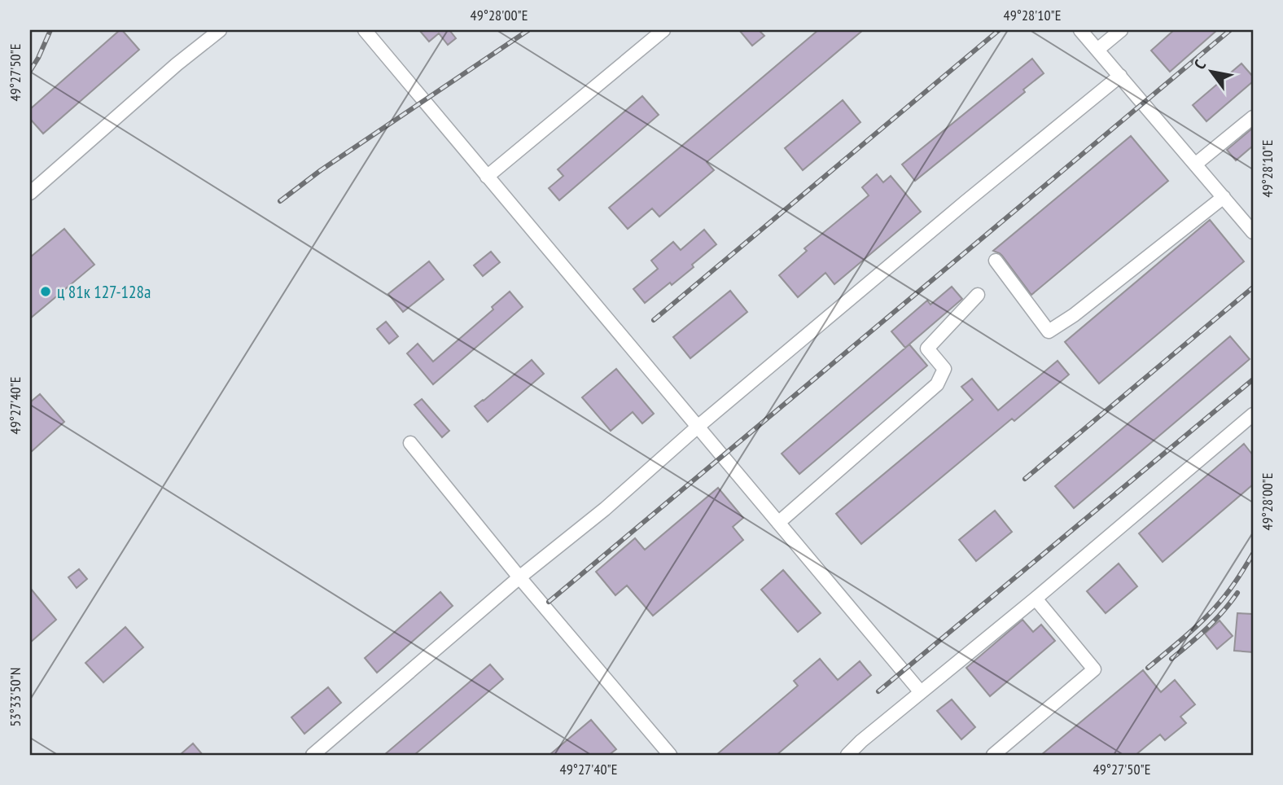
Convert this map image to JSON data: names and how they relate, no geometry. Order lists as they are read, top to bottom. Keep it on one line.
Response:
{"places":["ц 81к 127-128а"],"north":"top left","coordinates":["49°28'00\"E","49°28'10\"E","49°27'50\"E","49°27'40\"E","53°33'50\"N"]}
